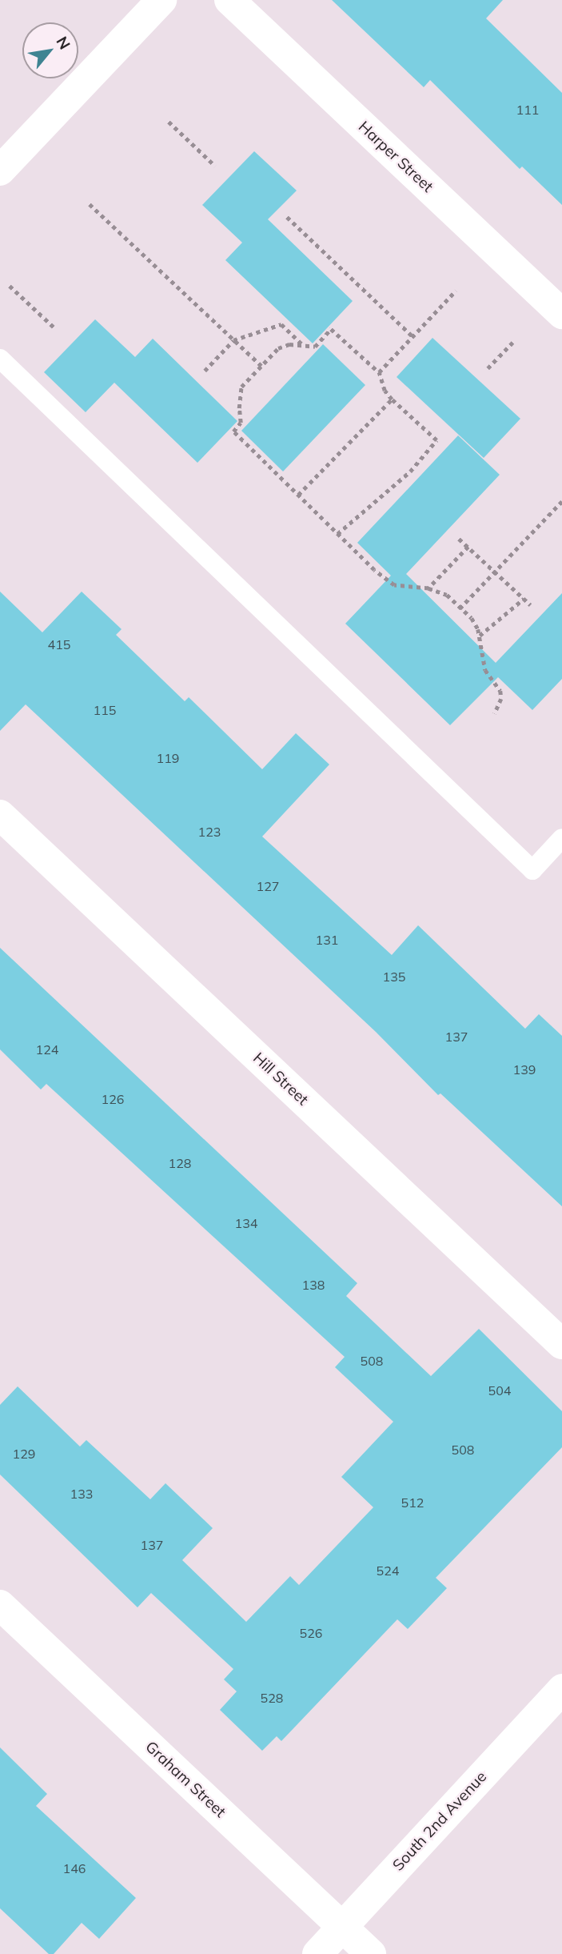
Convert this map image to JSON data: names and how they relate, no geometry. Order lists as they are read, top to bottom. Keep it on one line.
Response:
{"streets":{"street":["Harper Street","Hill Street","Graham Street","South 2nd Avenue"]},"crossings":[["Graham Street","South 2nd Avenue"]],"house_numbers":["111","415","115","119","123","127","131","135","137","124","139","126","128","134","138","508","504","508","129","133","512","137","524","526","528","146"],"north":"top right"}
